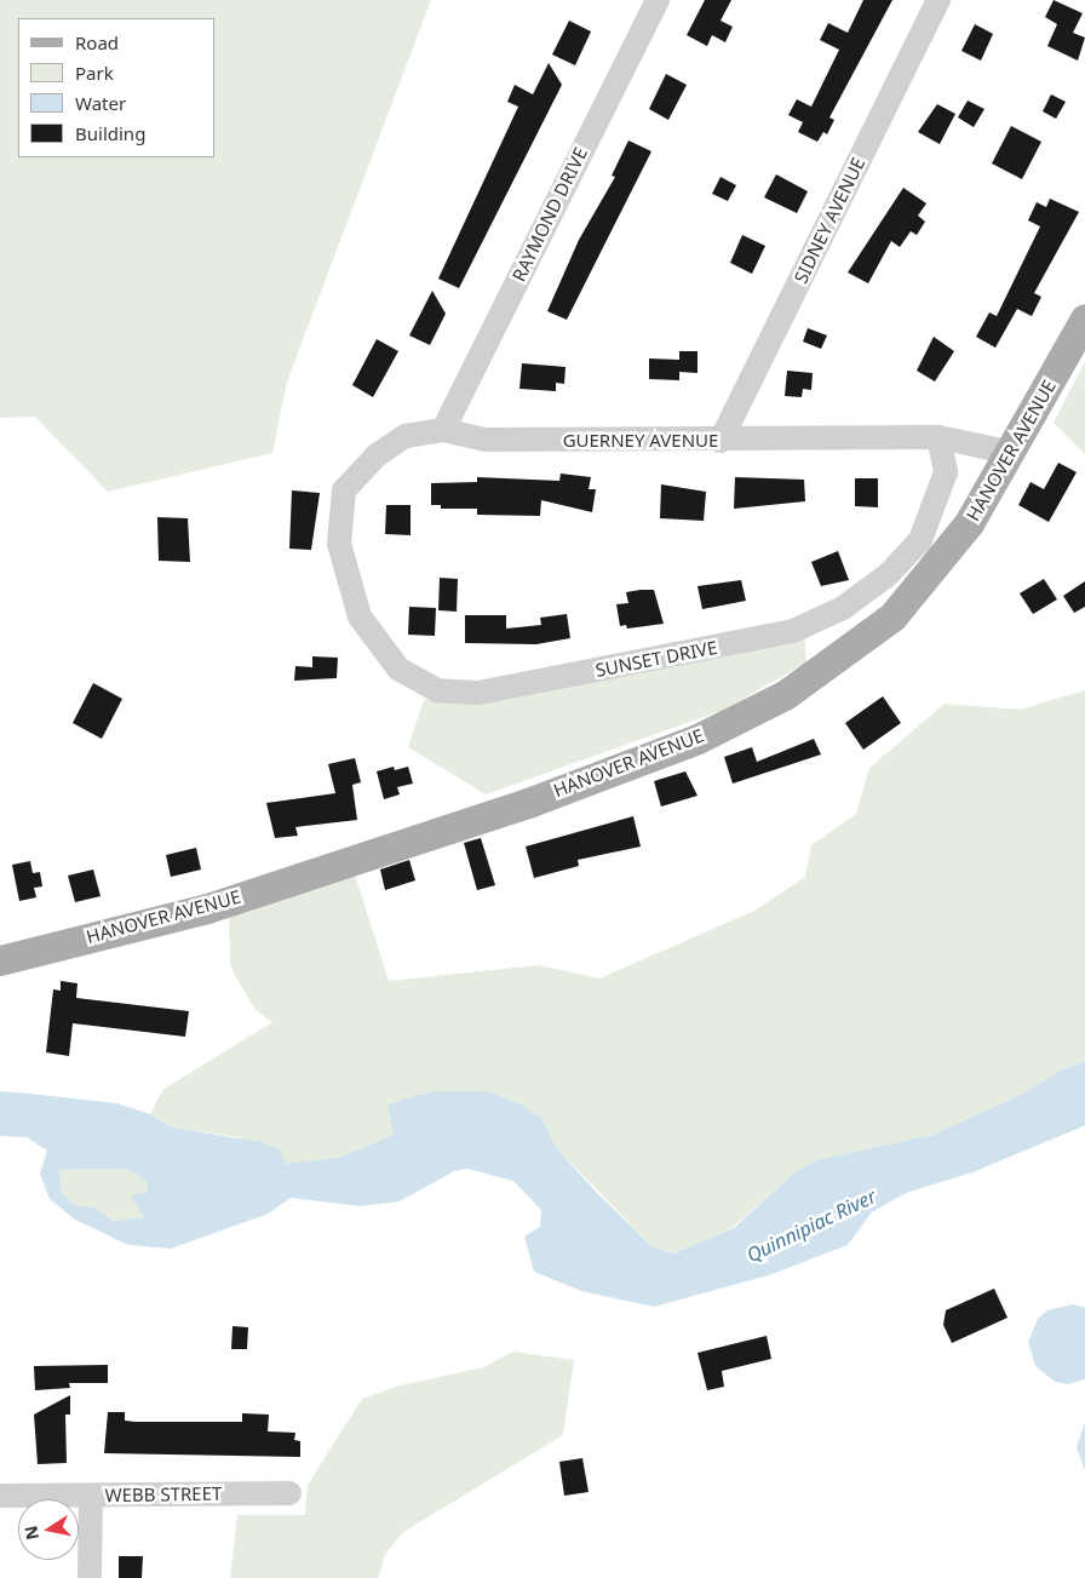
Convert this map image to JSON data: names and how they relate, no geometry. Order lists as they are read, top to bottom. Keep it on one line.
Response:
{"streets":{"main road":["HANOVER AVENUE"],"street":["RAYMOND DRIVE","SIDNEY AVENUE","GUERNEY AVENUE","SUNSET DRIVE","WEBB STREET"]},"crossings":[["RAYMOND DRIVE","GUERNEY AVENUE"],["SIDNEY AVENUE","GUERNEY AVENUE"],["GUERNEY AVENUE","HANOVER AVENUE"],["GUERNEY AVENUE","SUNSET DRIVE"]],"water":["Quinnipiac River"],"legend":["Road","Park","Water","Building"],"north":"left"}
